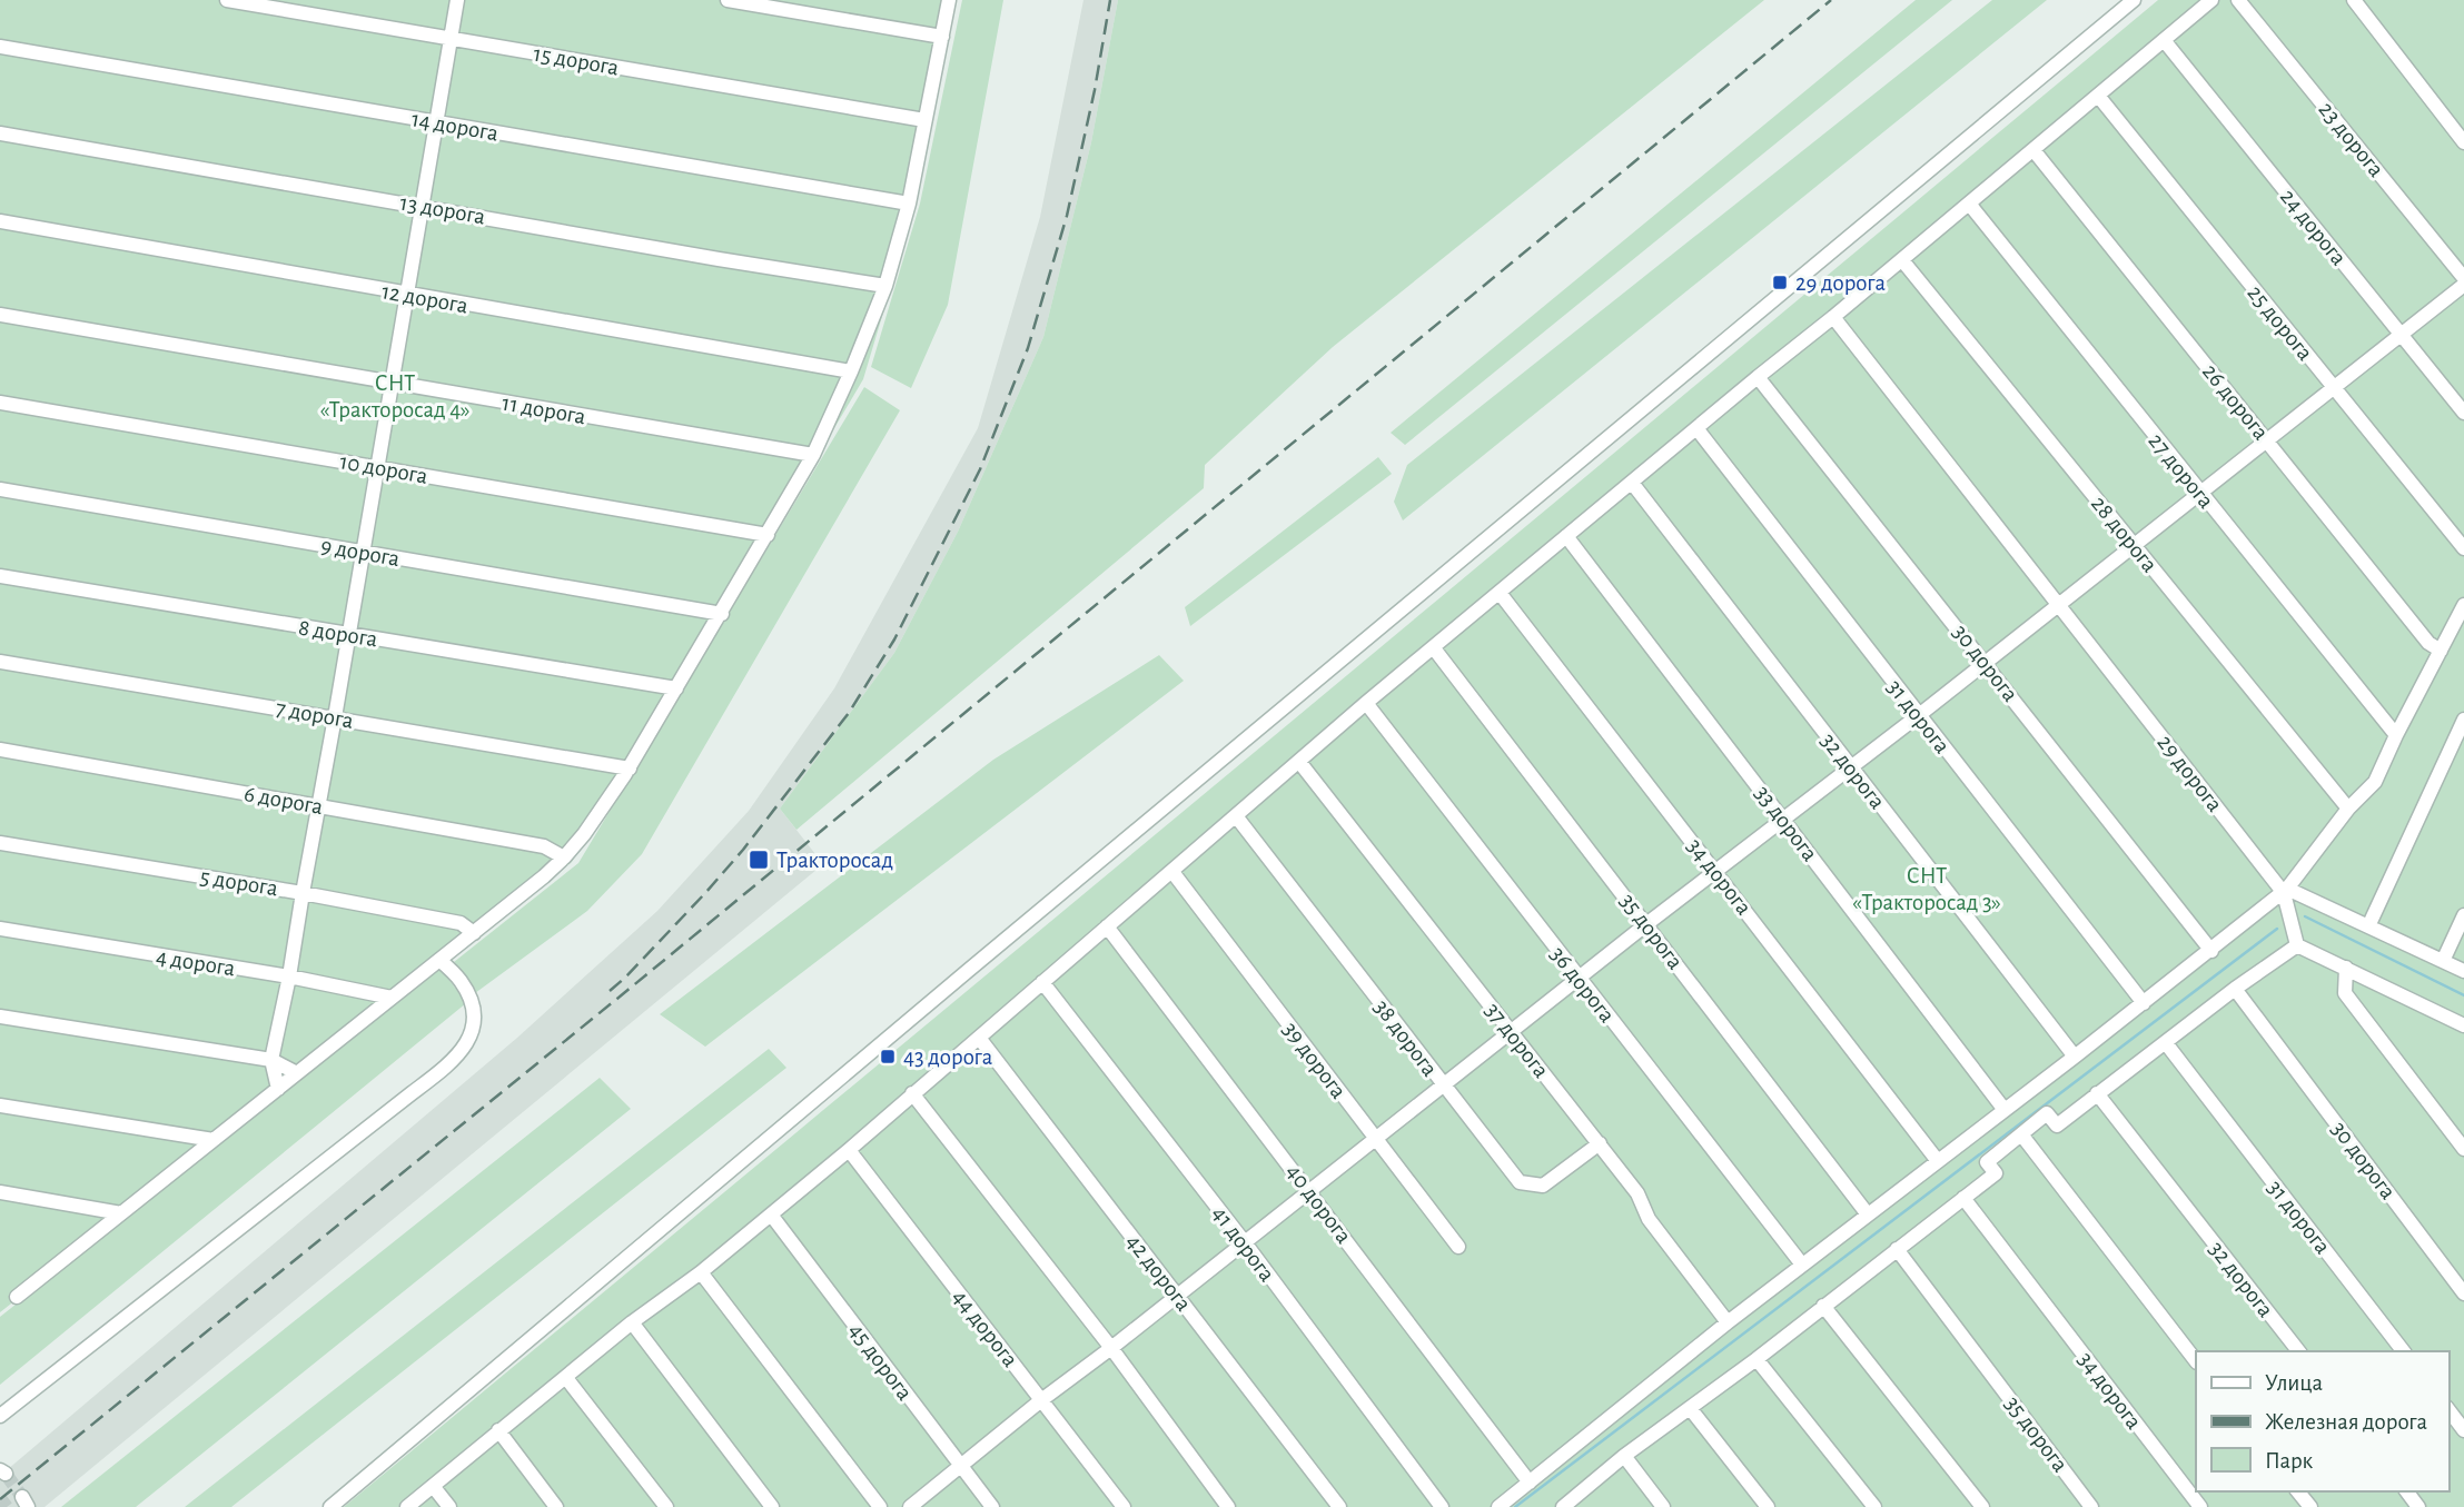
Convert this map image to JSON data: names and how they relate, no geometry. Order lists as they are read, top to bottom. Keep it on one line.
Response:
{"streets":{"street":["15 дорога","14 дорога","23 дорога","13 дорога","24 дорога","12 дорога","25 дорога","26 дорога","11 дорога","10 дорога","27 дорога","28 дорога","9 дорога","8 дорога","30 дорога","7 дорога","31 дорога","32 дорога","29 дорога","6 дорога","33 дорога","34 дорога","5 дорога","35 дорога","4 дорога","36 дорога","38 дорога","37 дорога","39 дорога","40 дорога","41 дорога","42 дорога","44 дорога","45 дорога"]},"crossings":[["38 дорога","37 дорога"]],"parks":["СНТ «Тракторосад 4»","СНТ «Тракторосад 3»"],"places":{"transit":["29 дорога","Тракторосад","43 дорога"]},"legend":["Улица","Железная дорога","Парк"]}
